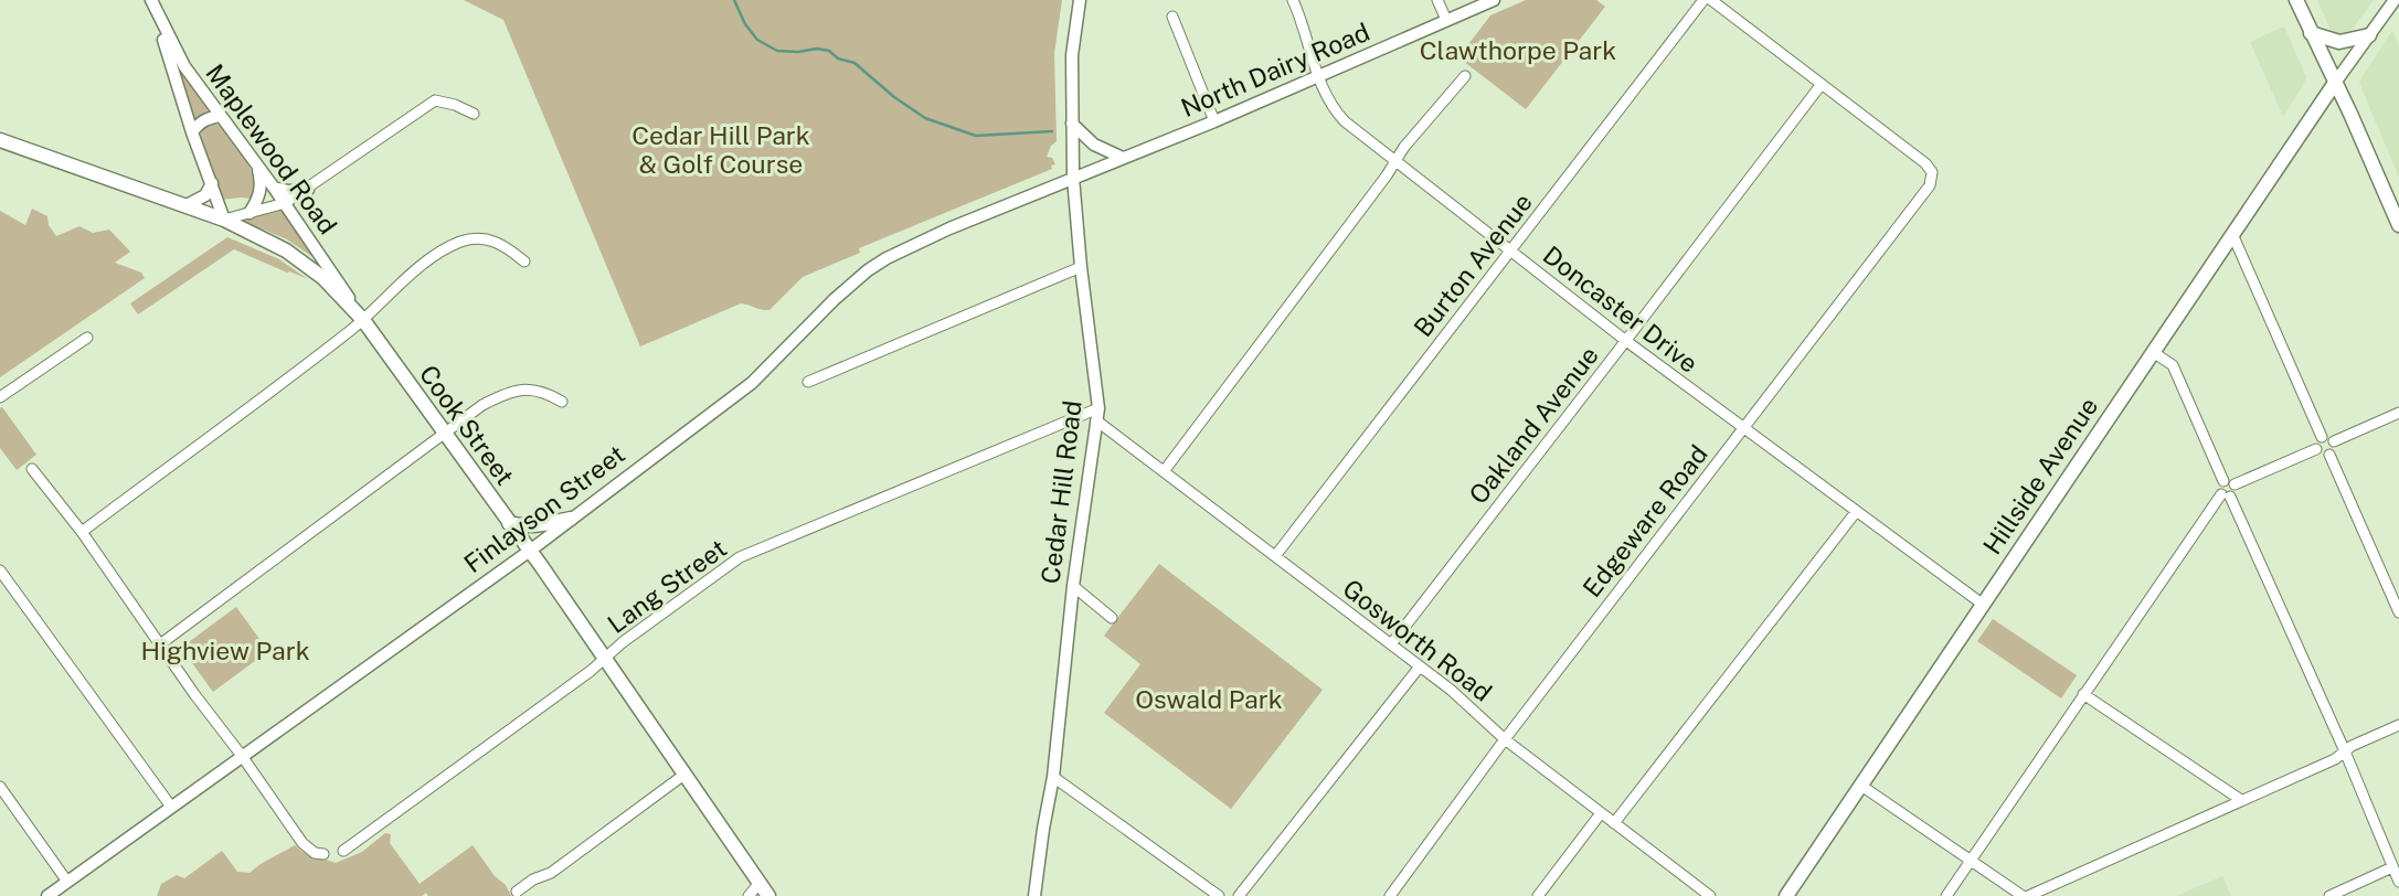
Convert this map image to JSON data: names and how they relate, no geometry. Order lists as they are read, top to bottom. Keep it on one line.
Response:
{"streets":{"main road":["Cook Street","Hillside Avenue"],"street":["North Dairy Road","Maplewood Road","Burton Avenue","Doncaster Drive","Oakland Avenue","Cedar Hill Road","Finlayson Street","Edgeware Road","Lang Street","Gosworth Road"]},"crossings":[["North Dairy Road","Doncaster Drive"],["North Dairy Road","Cedar Hill Road"],["North Dairy Road","Finlayson Street"],["Maplewood Road","Cook Street"],["Burton Avenue","Doncaster Drive"],["Burton Avenue","Gosworth Road"],["Doncaster Drive","Oakland Avenue"],["Doncaster Drive","Hillside Avenue"],["Doncaster Drive","Edgeware Road"],["Cook Street","Finlayson Street"],["Cook Street","Lang Street"],["Oakland Avenue","Edgeware Road"],["Oakland Avenue","Gosworth Road"],["Cedar Hill Road","Finlayson Street"],["Cedar Hill Road","Lang Street"],["Cedar Hill Road","Gosworth Road"],["Edgeware Road","Gosworth Road"],["Lang Street","Gosworth Road"]],"parks":["Clawthorpe Park","Cedar Hill Park & Golf Course","Highview Park","Oswald Park"]}
